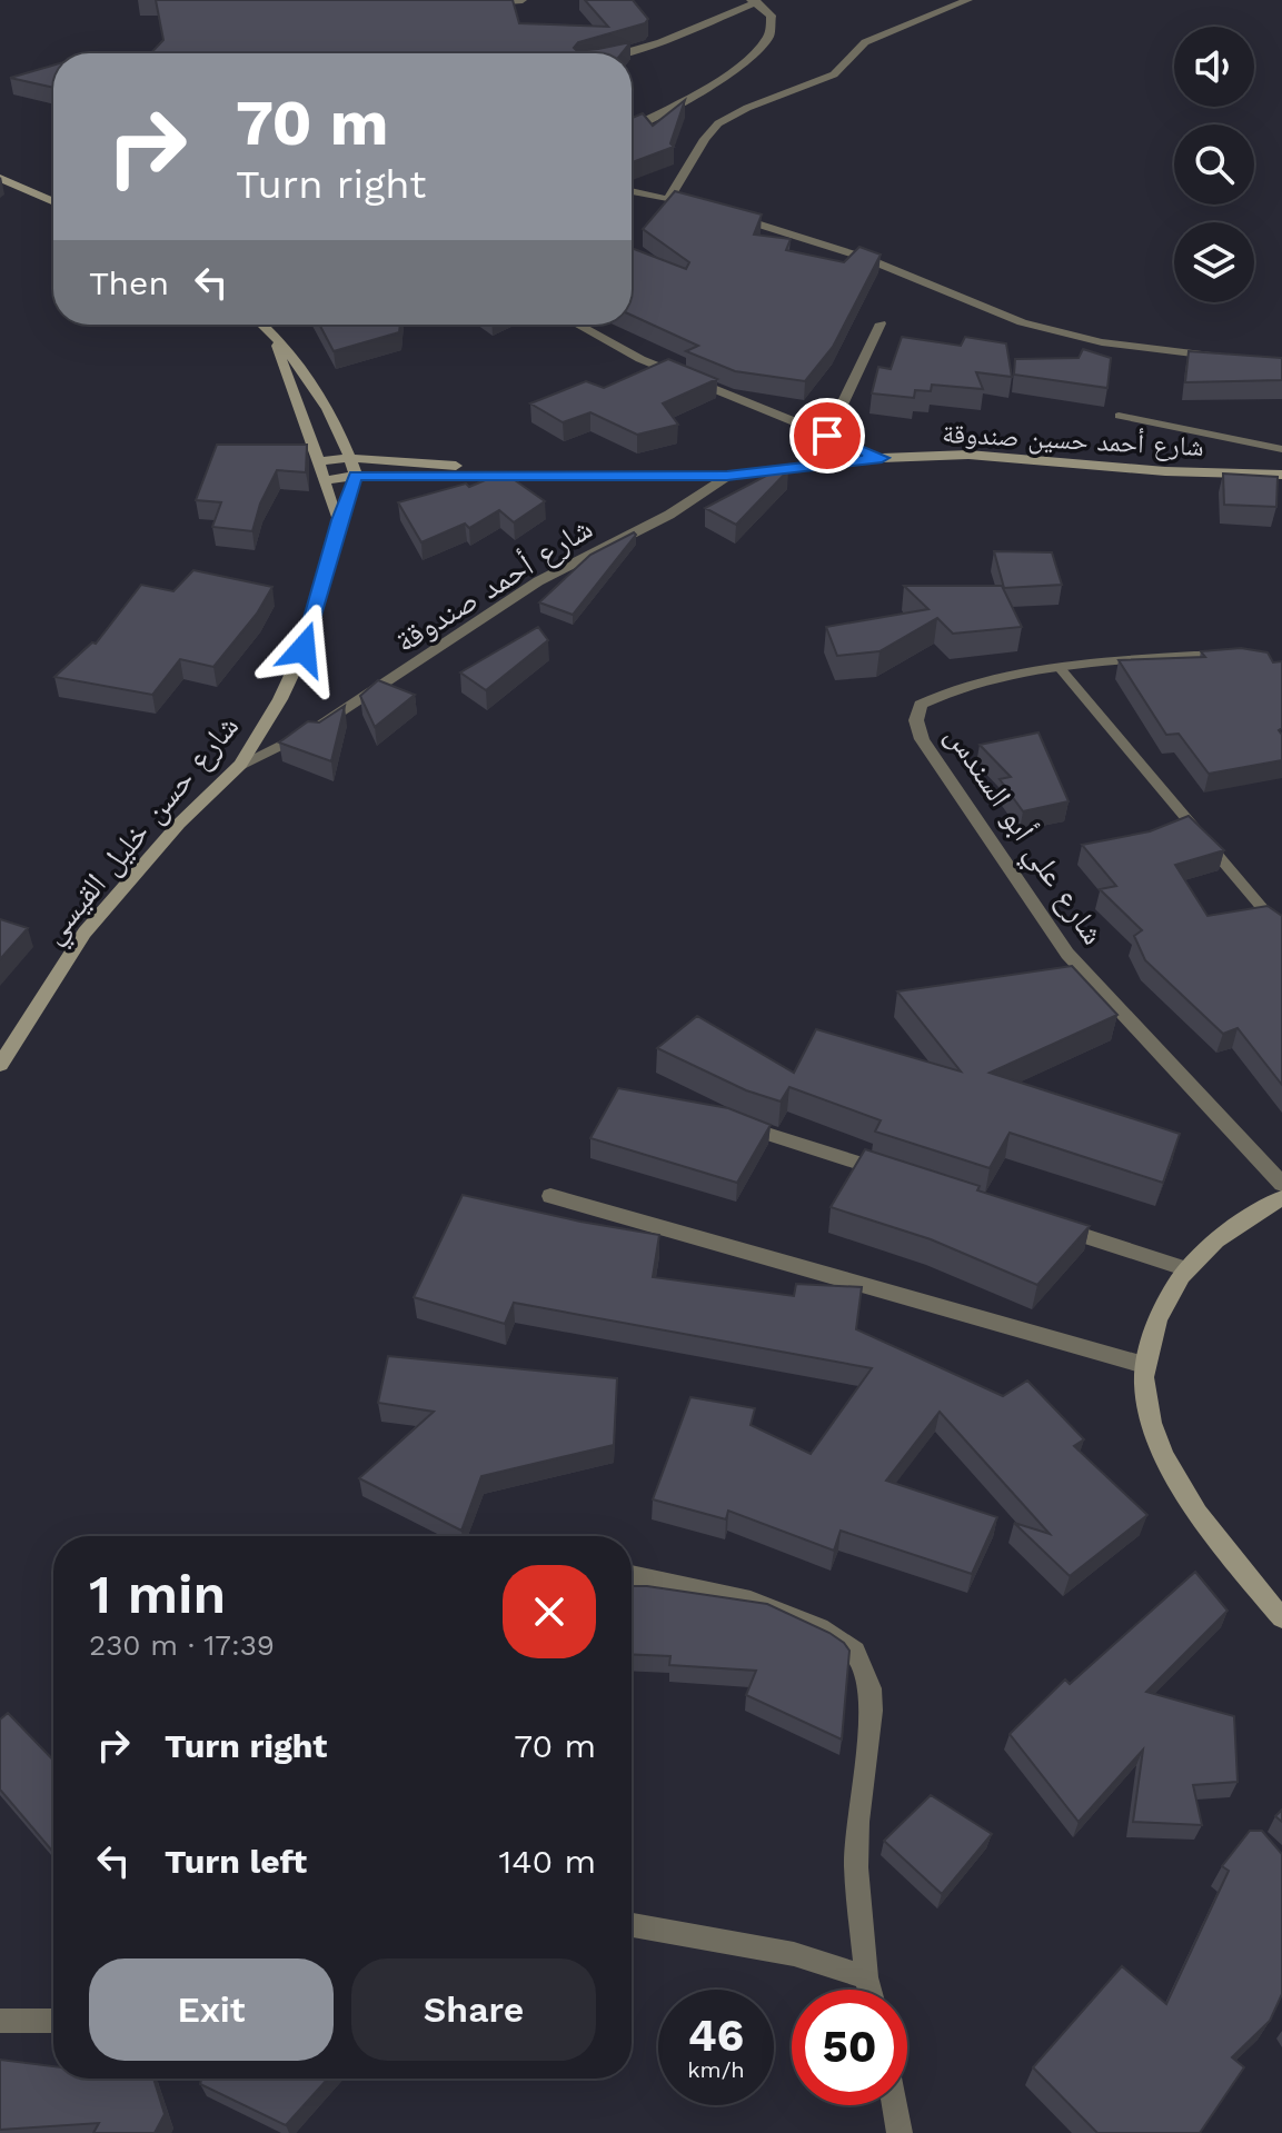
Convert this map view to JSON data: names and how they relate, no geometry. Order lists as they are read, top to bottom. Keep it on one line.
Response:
{"streets":{"main road":["شارع أحمد حسين صندوقة","شارع حسن خليل القيسي"],"street":["شارع أحمد صندوقة","شارع علي أبو السندس"]},"crossings":[["شارع أحمد حسين صندوقة","شارع أحمد صندوقة"],["شارع أحمد حسين صندوقة","شارع حسن خليل القيسي"],["شارع أحمد صندوقة","شارع حسن خليل القيسي"]],"page":{"turn":["70 m","Turn right"],"then":"Then","heading":["1 min","230 m · 17:39"],"list":[{"name":"Turn right","value":"70 m"},{"name":"Turn left","value":"140 m"}],"buttons":["Exit","Share"],"speed":"46 km/h","limit":"50"}}
